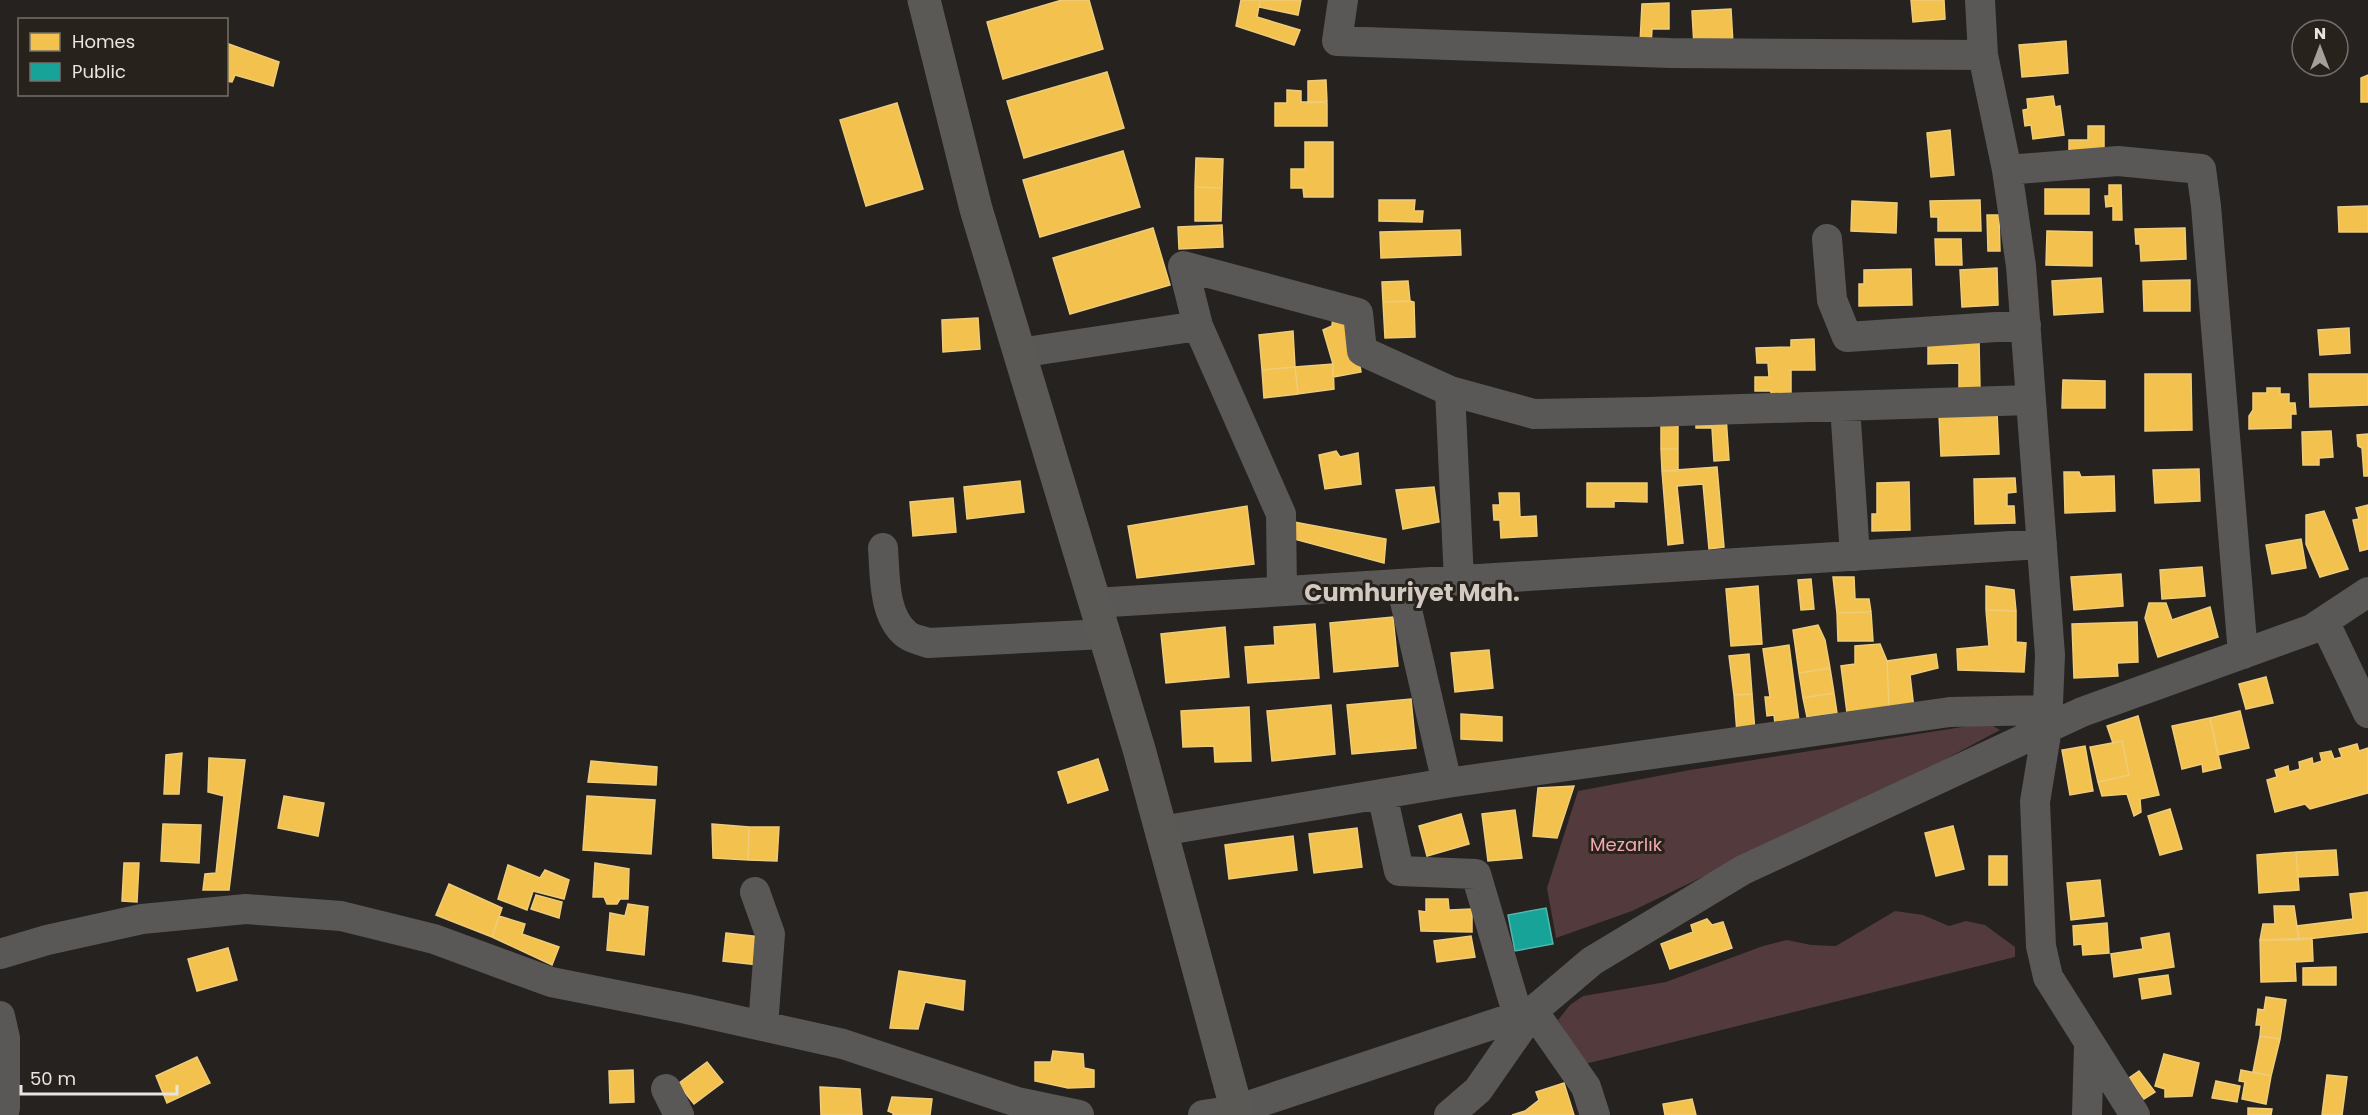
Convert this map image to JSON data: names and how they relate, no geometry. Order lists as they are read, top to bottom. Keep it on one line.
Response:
{"districts":["Cumhuriyet Mah."],"parks":["Mezarlık"],"legend":["Homes","Public"],"scale_bar":"50 m","north":"top"}
